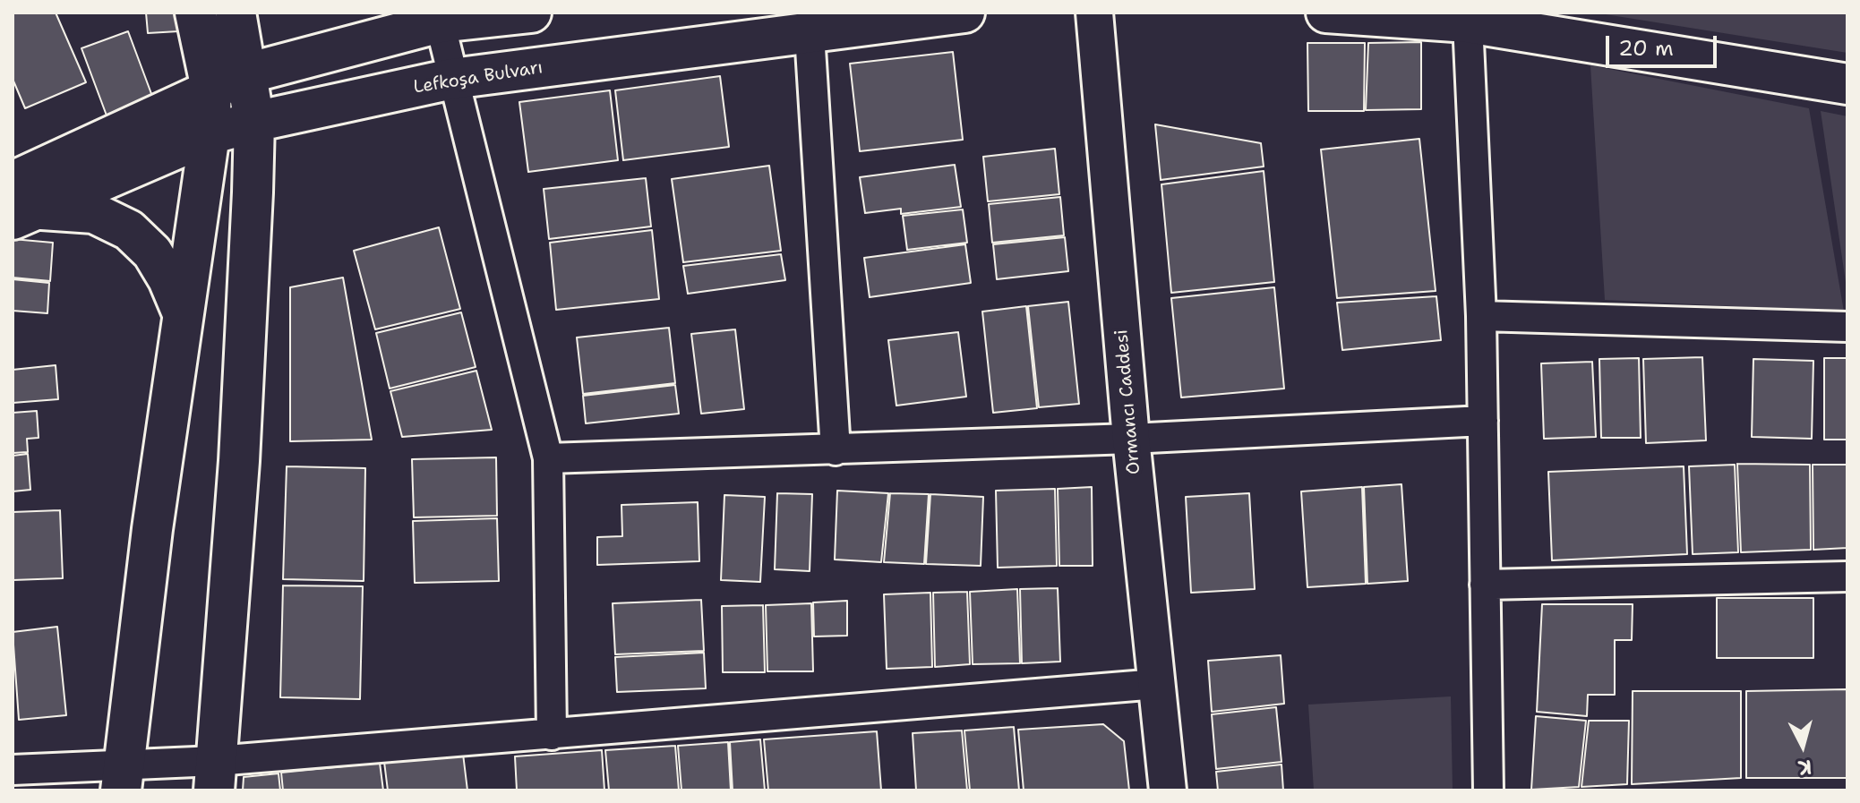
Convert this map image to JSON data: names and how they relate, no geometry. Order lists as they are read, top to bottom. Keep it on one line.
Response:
{"streets":{"main road":["Lefkoşa Bulvarı"],"street":["Ormancı Caddesi"]},"scale_bar":"20 m","north":"bottom"}
